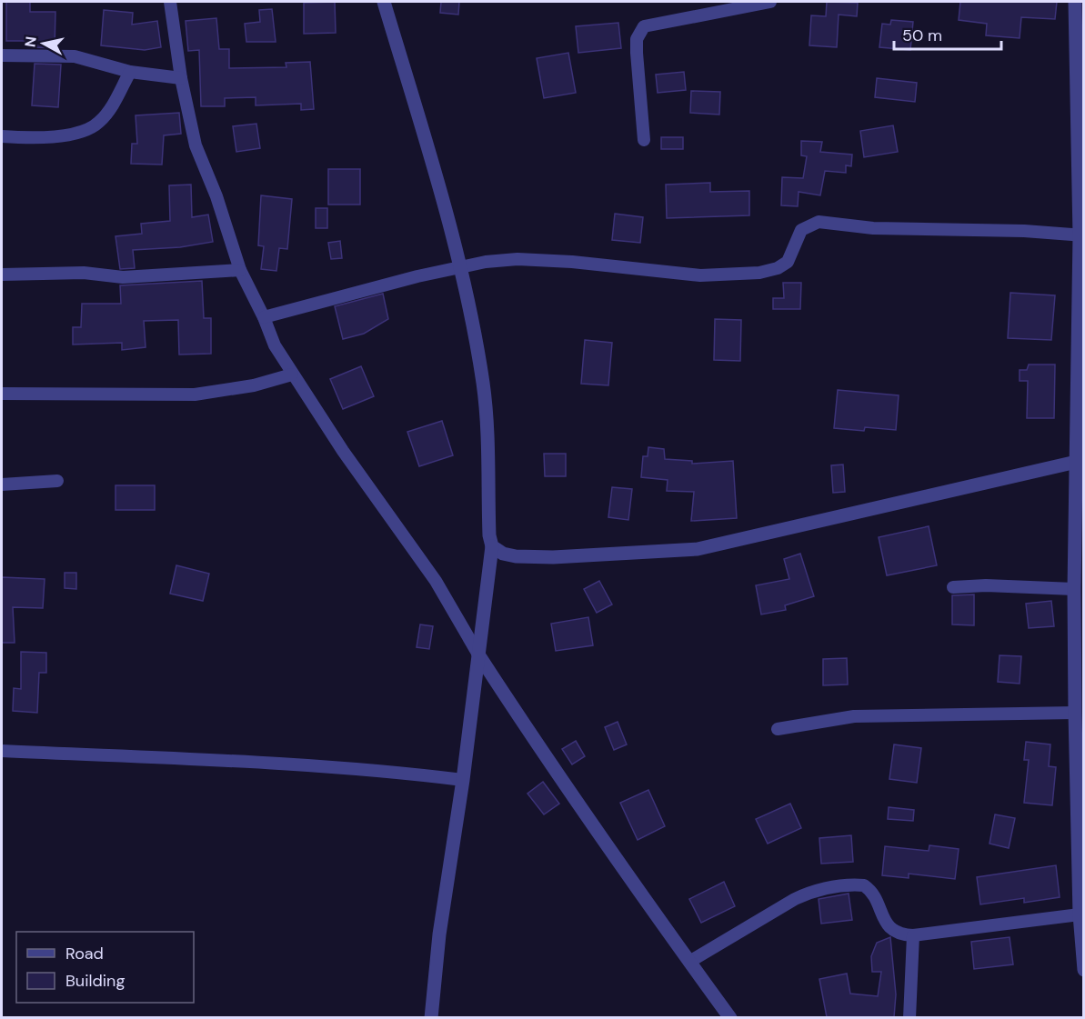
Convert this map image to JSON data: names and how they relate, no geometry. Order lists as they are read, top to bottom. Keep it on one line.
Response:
{"legend":["Road","Building"],"scale_bar":"50 m","north":"left"}
